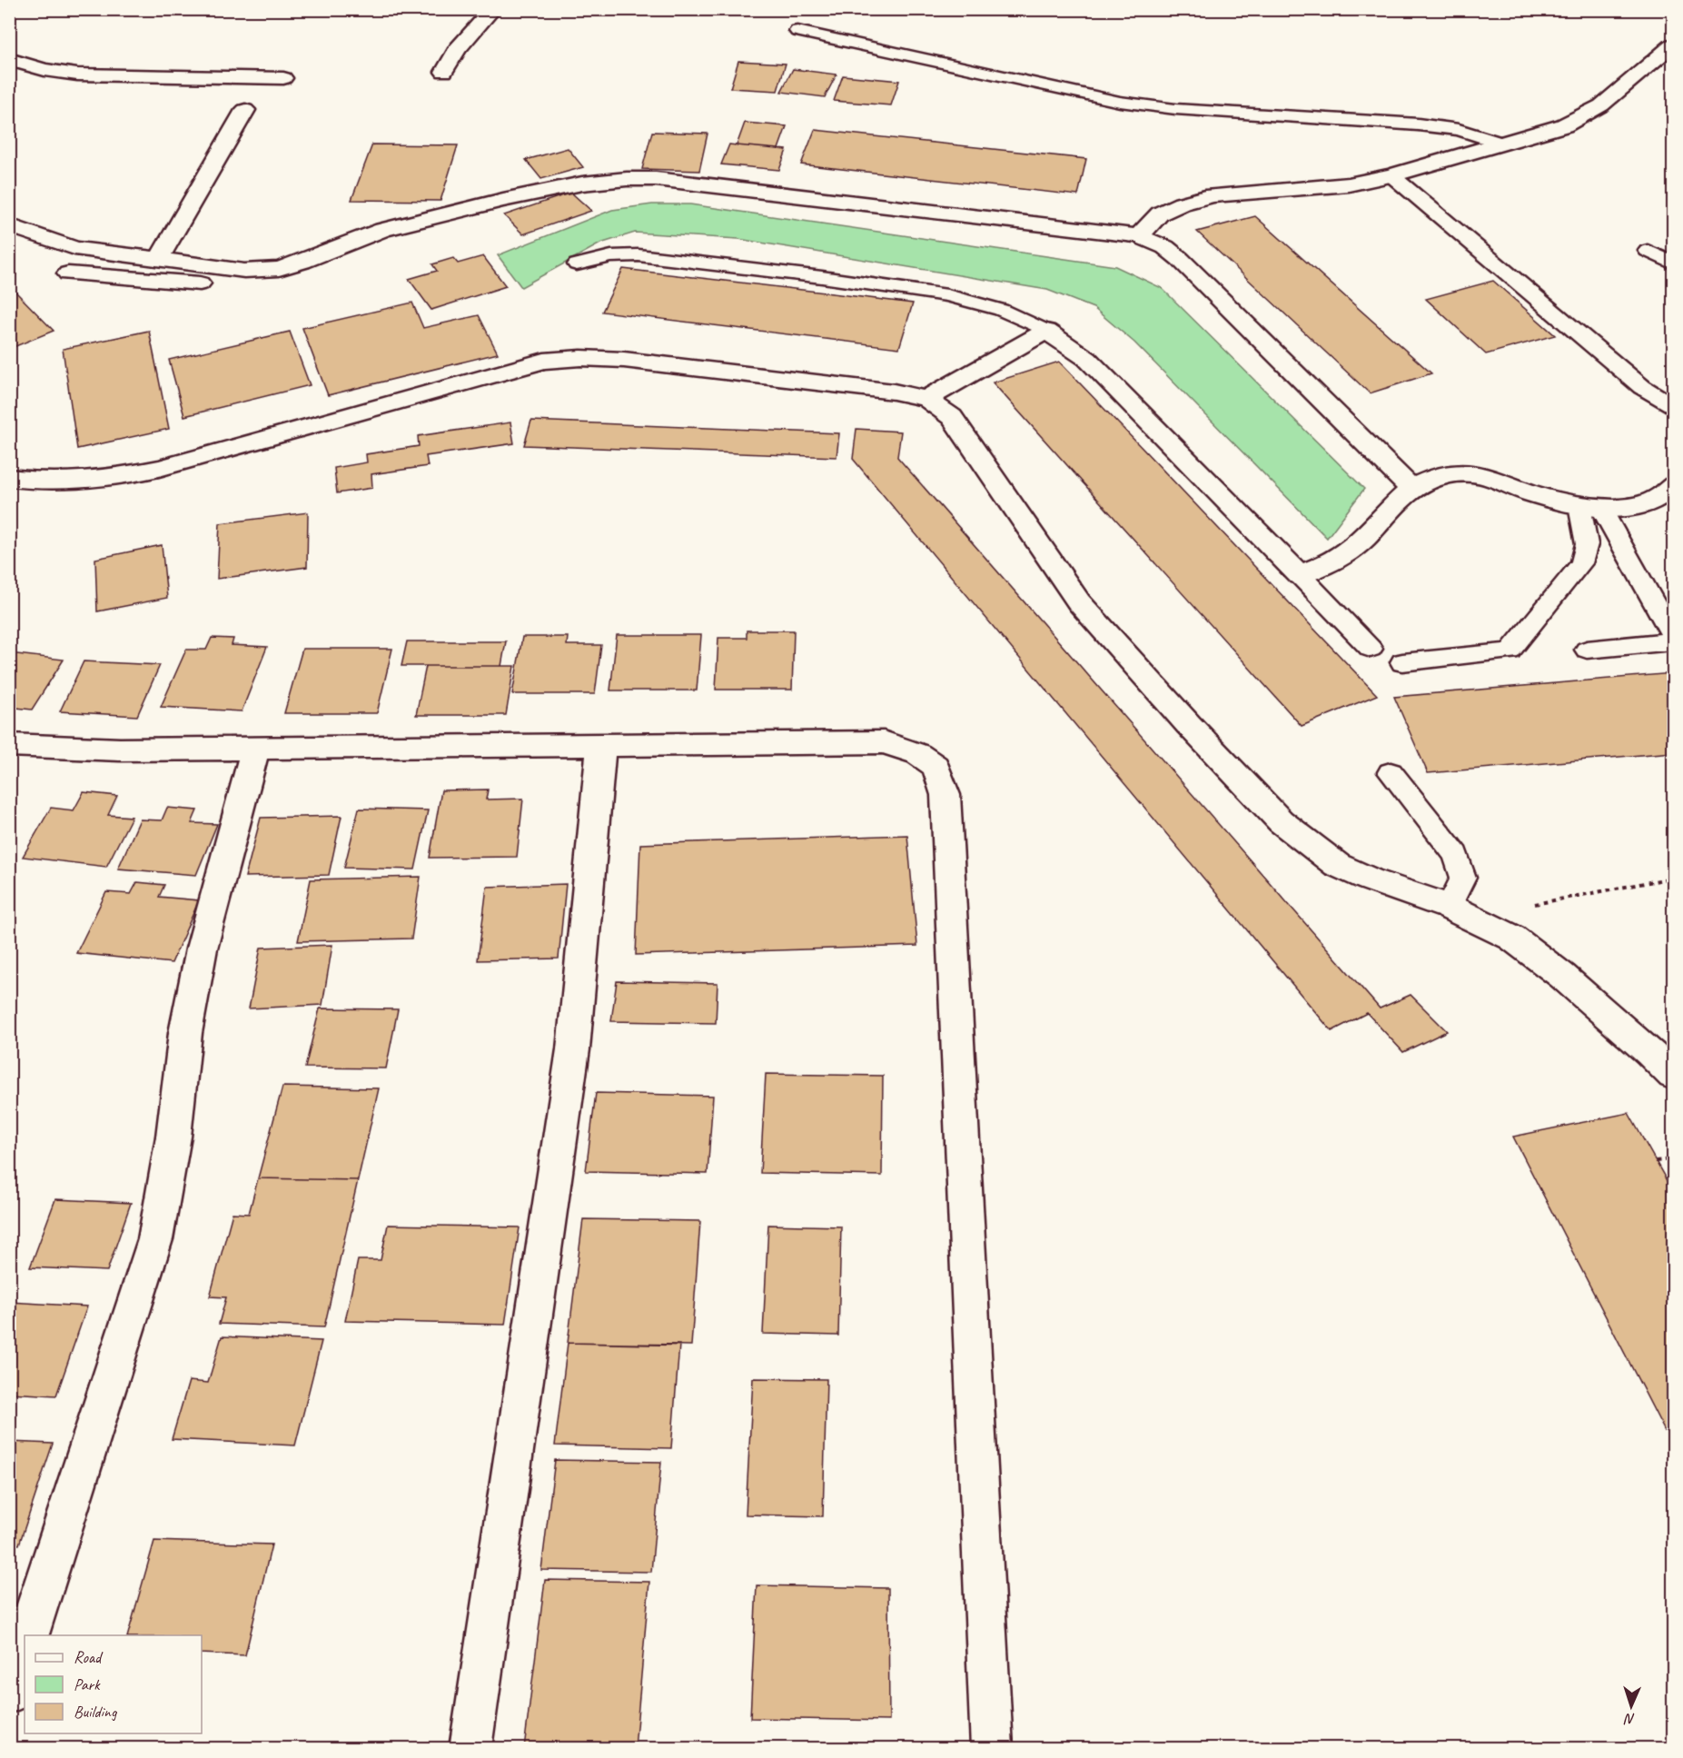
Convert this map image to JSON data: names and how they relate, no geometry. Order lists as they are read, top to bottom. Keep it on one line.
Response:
{"legend":["Road","Park","Building"],"north":"bottom"}
